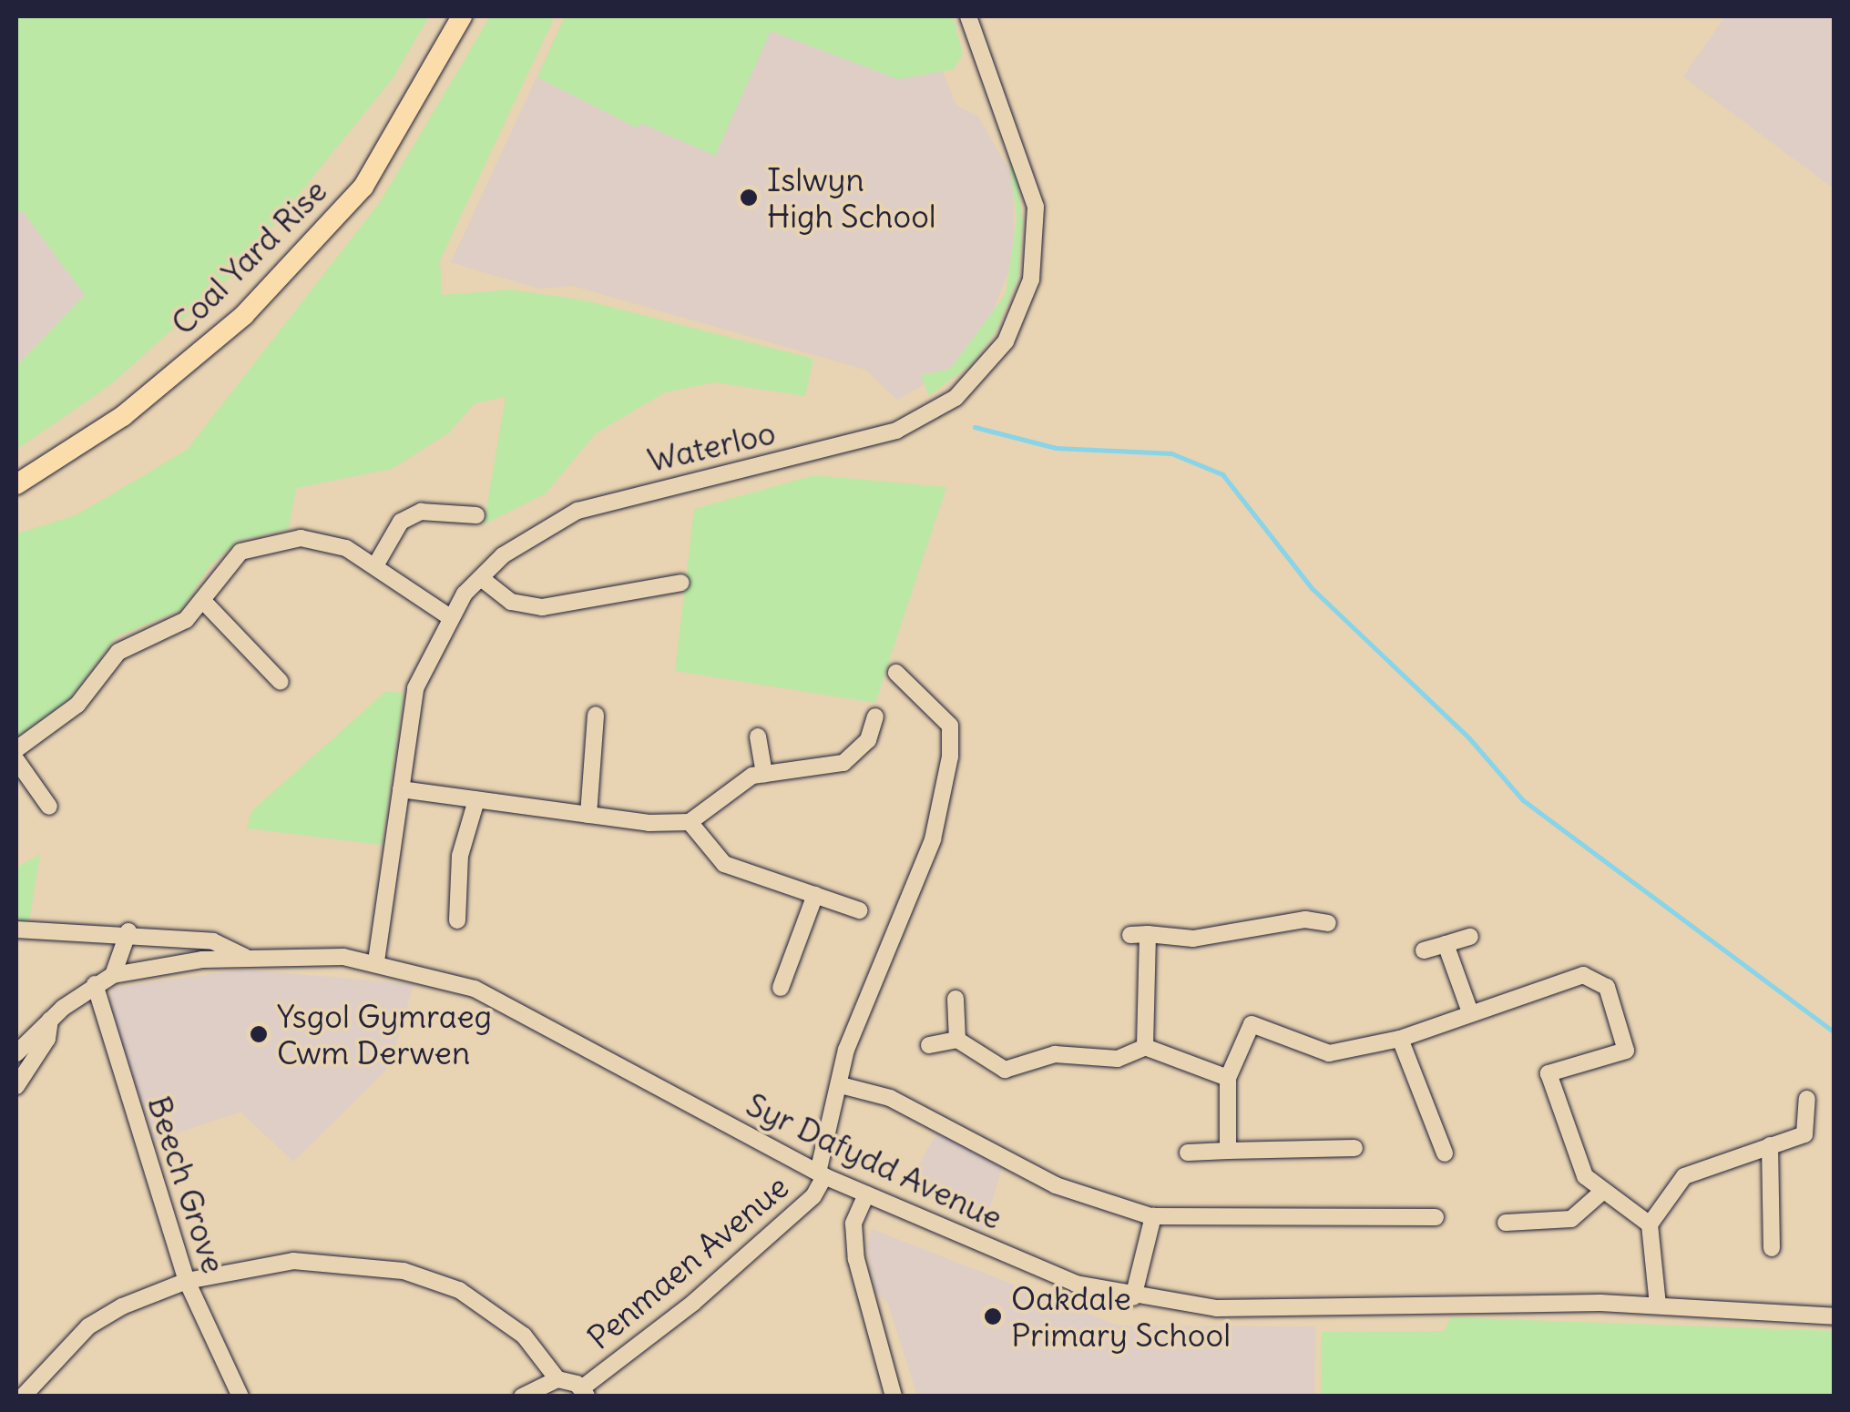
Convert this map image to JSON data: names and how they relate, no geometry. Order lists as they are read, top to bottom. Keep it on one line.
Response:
{"streets":{"main road":["Coal Yard Rise"],"street":["Waterloo","Syr Dafydd Avenue","Beech Grove","Penmaen Avenue"]},"crossings":[["Waterloo","Syr Dafydd Avenue"],["Syr Dafydd Avenue","Penmaen Avenue"]],"places":["Islwyn High School","Ysgol Gymraeg Cwm Derwen","Oakdale Primary School"]}
